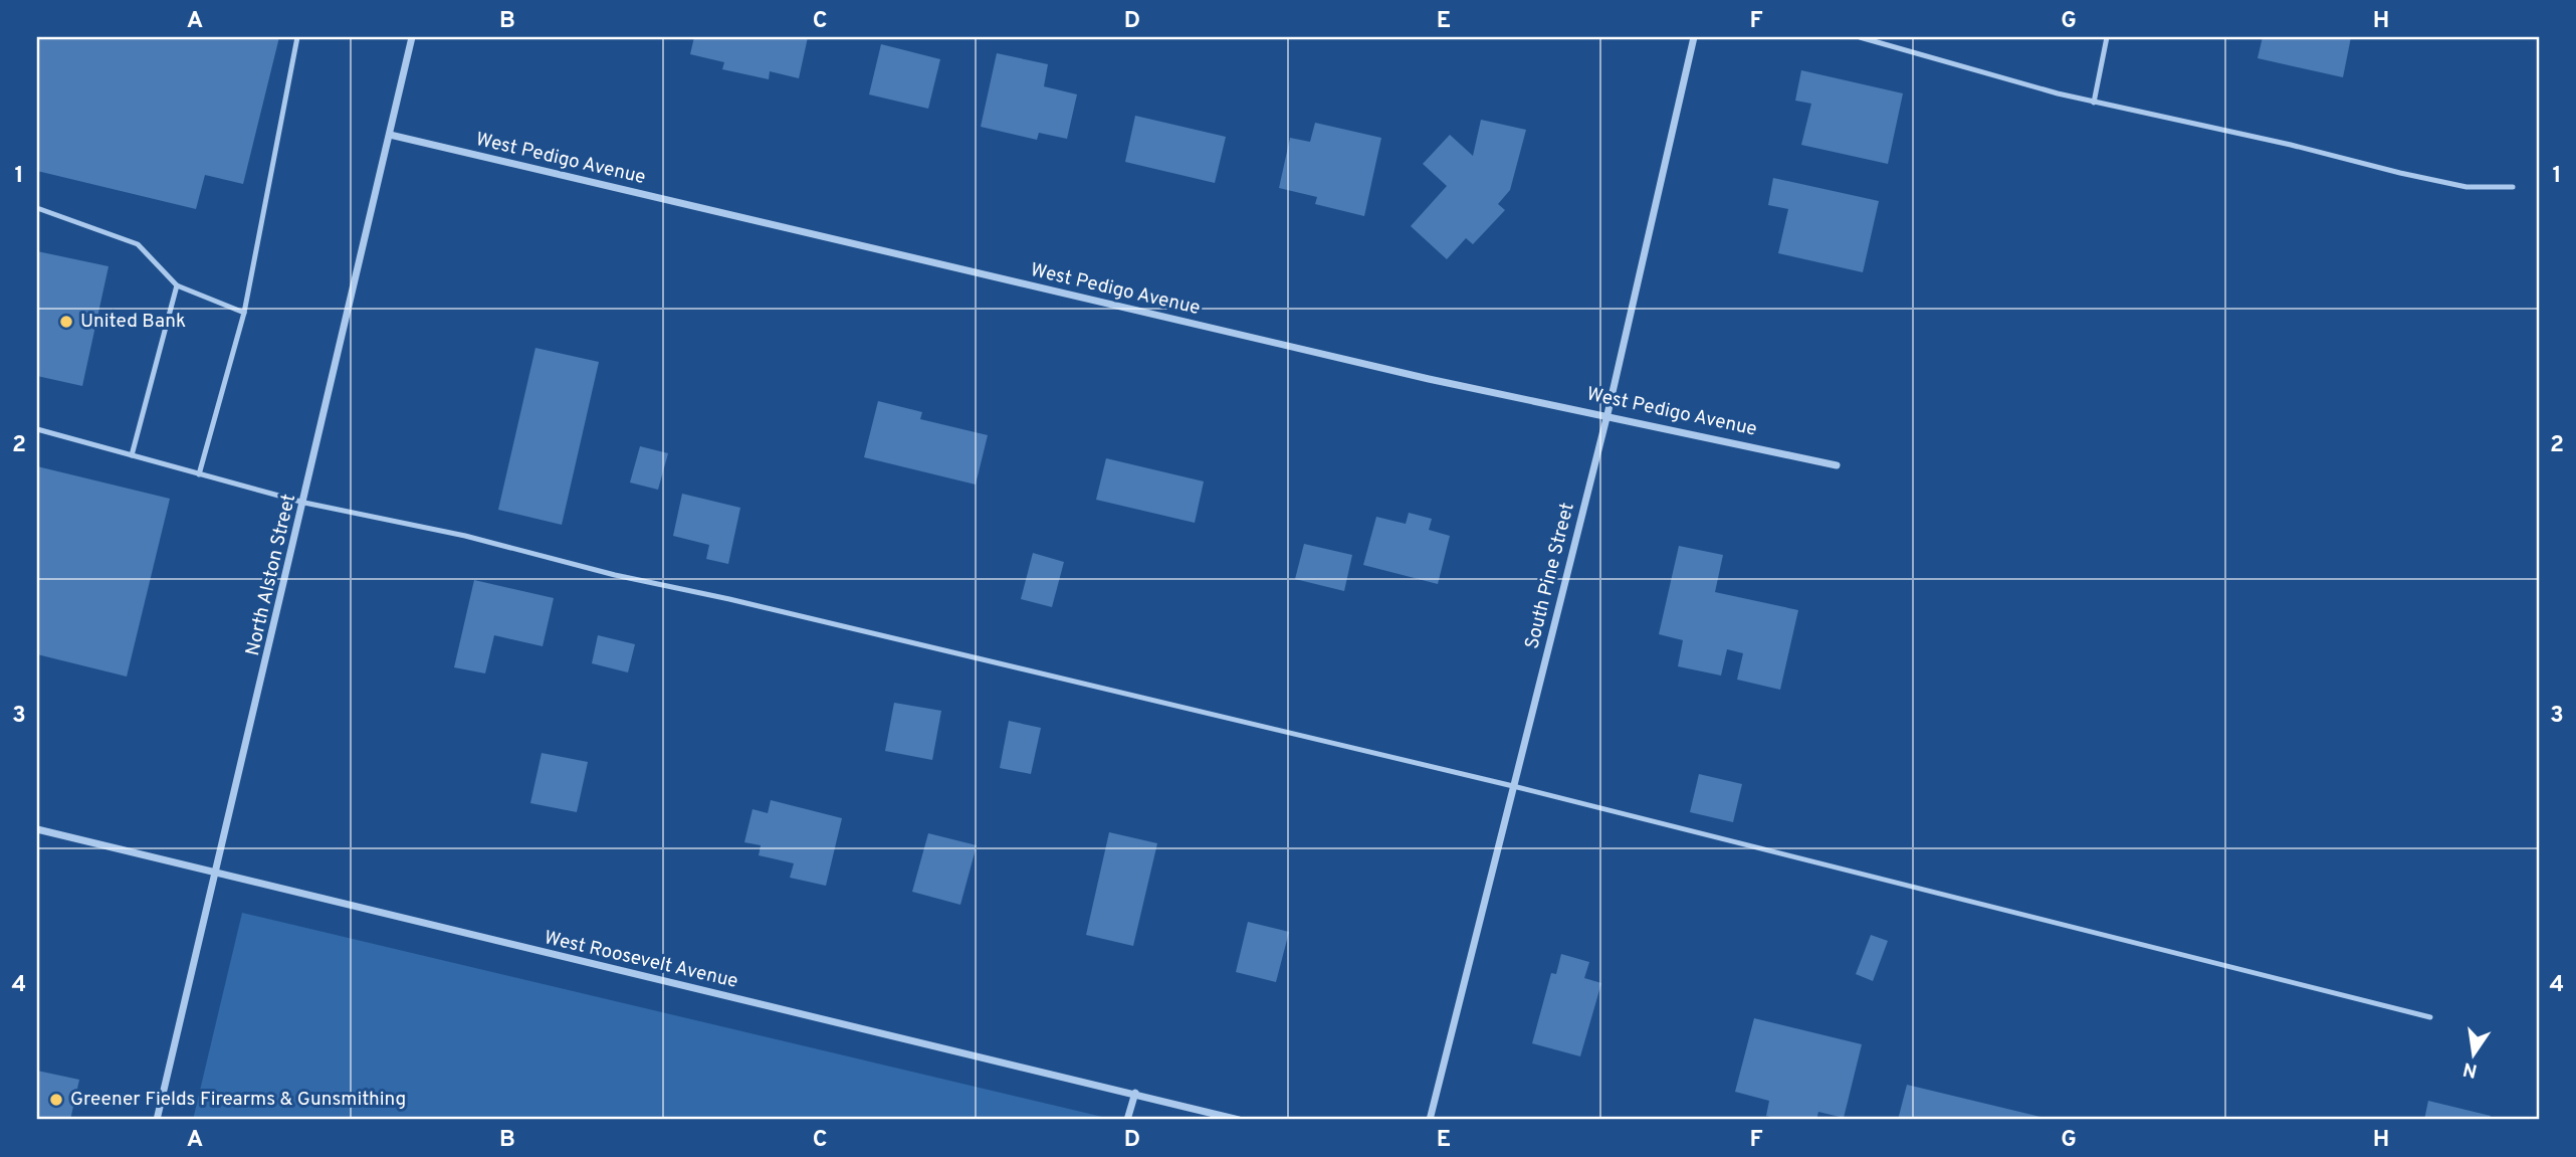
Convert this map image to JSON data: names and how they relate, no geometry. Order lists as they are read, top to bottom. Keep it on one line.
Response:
{"streets":{"street":["West Pedigo Avenue","North Alston Street","South Pine Street","West Roosevelt Avenue"]},"crossings":[["West Pedigo Avenue","North Alston Street"],["West Pedigo Avenue","South Pine Street"],["North Alston Street","West Roosevelt Avenue"]],"places":["United Bank","Greener Fields Firearms & Gunsmithing"],"north":"bottom","grid":{"columns":["A","B","C","D","E","F","G","H"],"rows":["1","2","3","4"]}}
